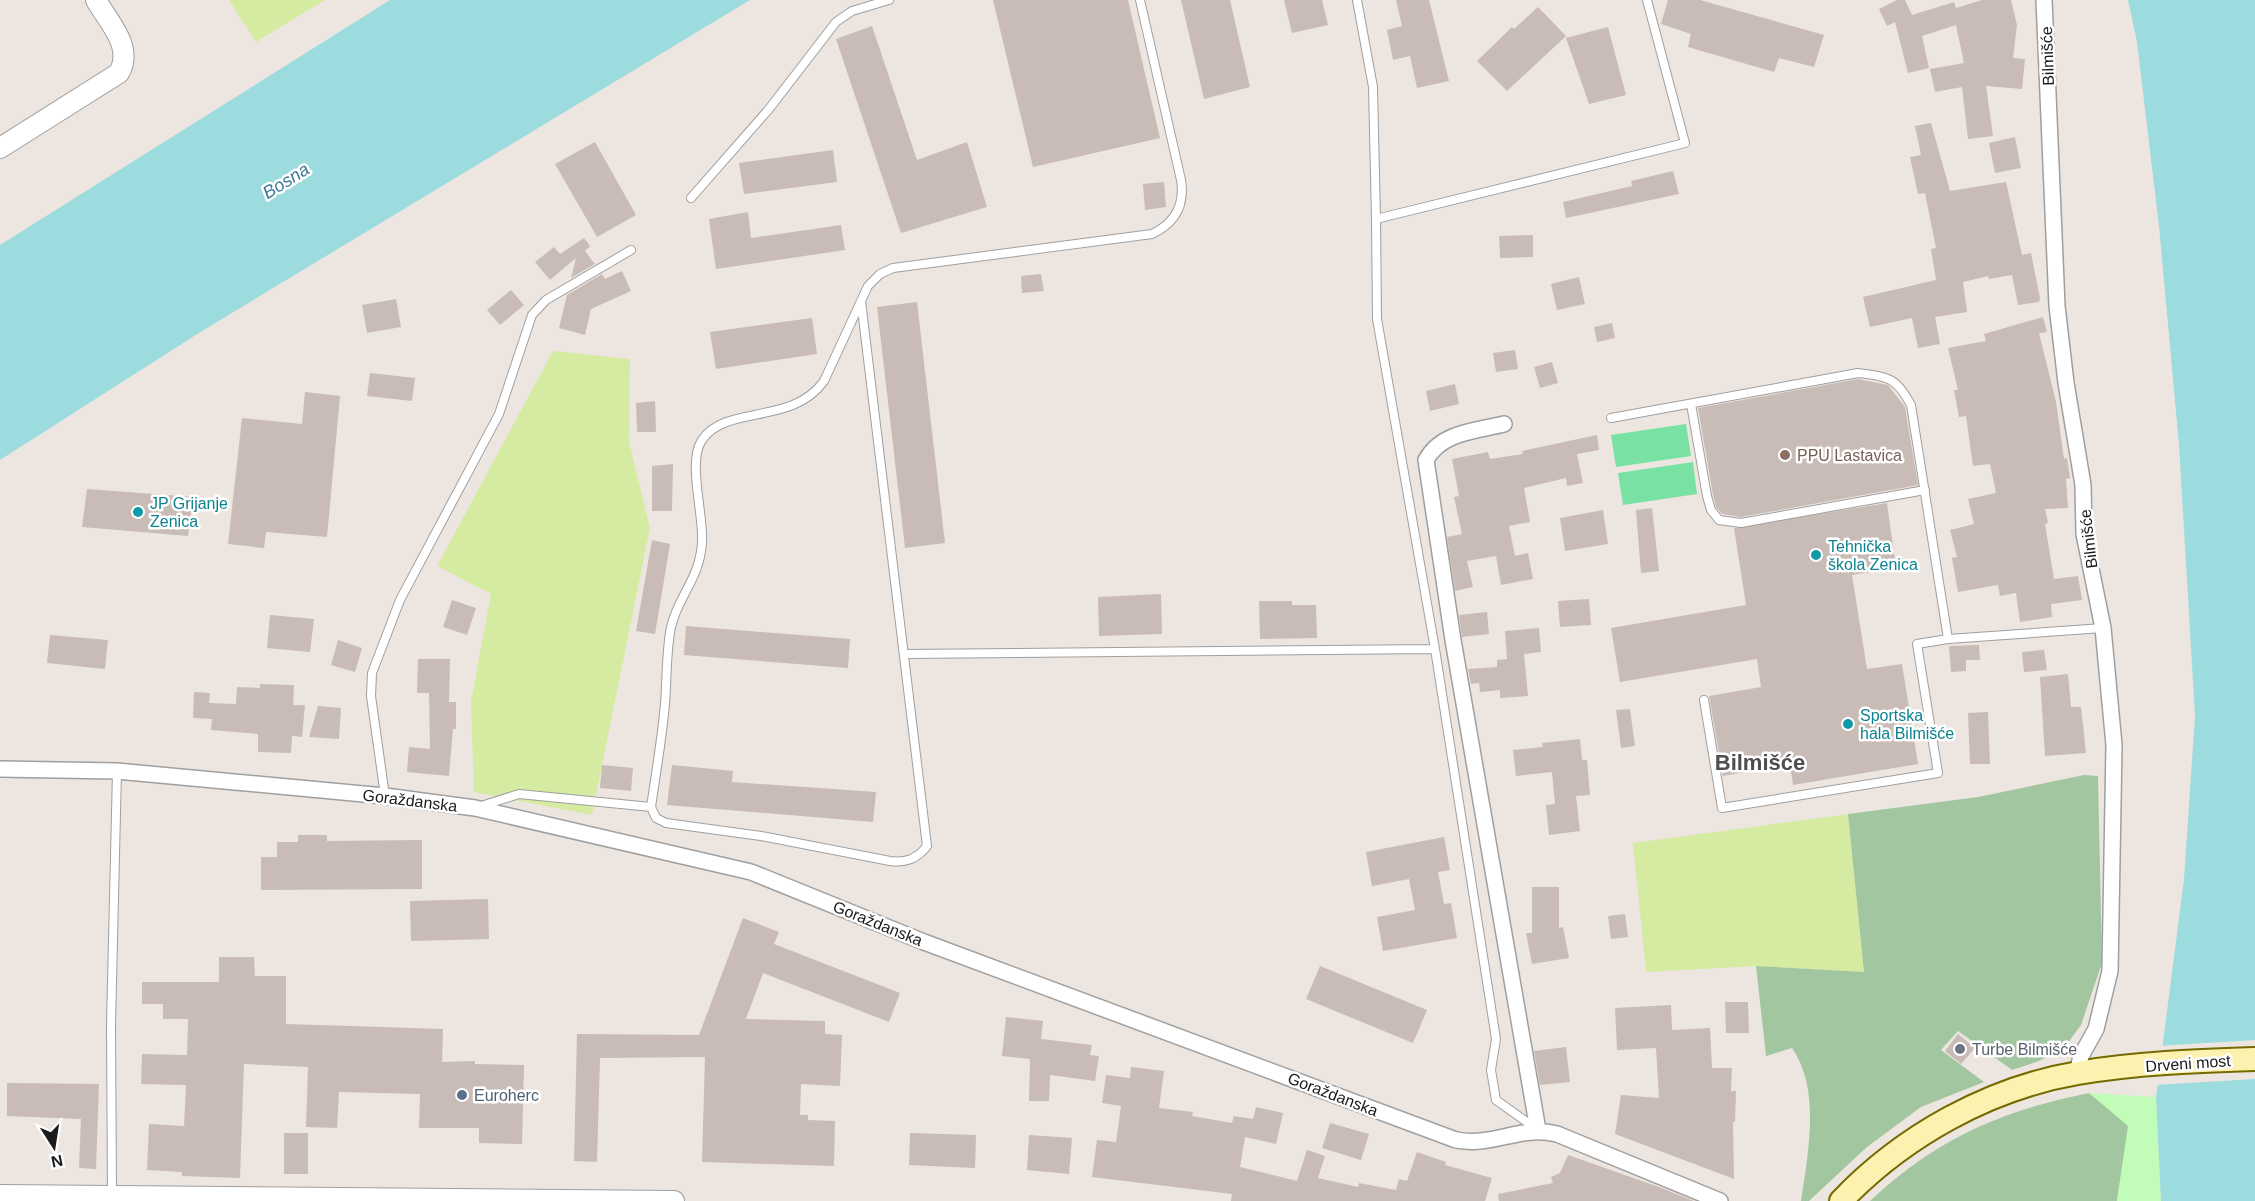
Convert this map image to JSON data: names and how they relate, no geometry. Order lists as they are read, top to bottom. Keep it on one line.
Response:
{"streets":{"main road":["Drveni most"],"street":["Bilmišće","Goraždanska"]},"crossings":[["Bilmišće","Drveni most"]],"districts":["Bilmišće"],"water":["Bosna"],"places":["PPU Lastavica","JP Grijanje Zenica","Tehnička škola Zenica","Sportska hala Bilmišće","Turbe Bilmišće","Euroherc"],"north":"bottom"}
